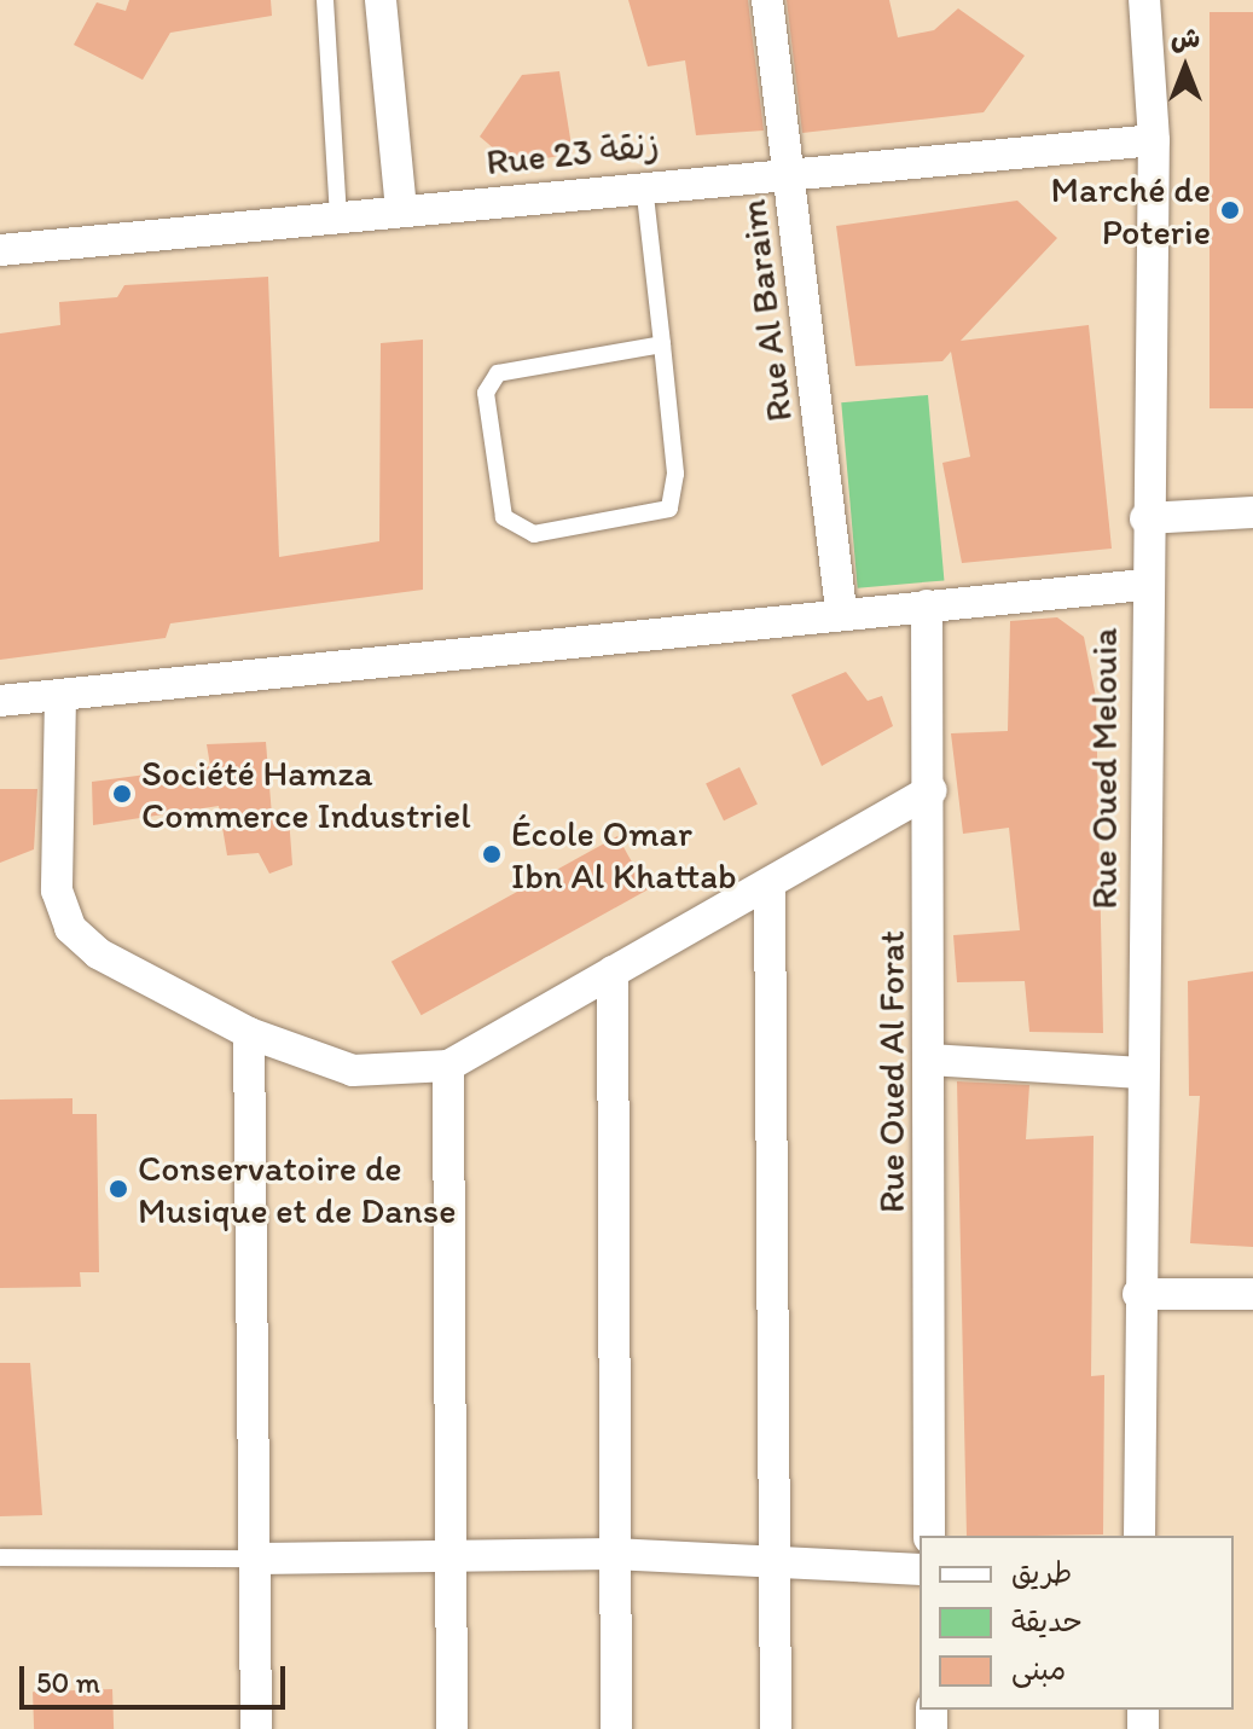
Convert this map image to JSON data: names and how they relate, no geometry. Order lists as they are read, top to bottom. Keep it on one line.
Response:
{"streets":{"street":["Rue 23 زنقة","Rue Al Baraim","Rue Oued Melouia","Rue Oued Al Forat"]},"crossings":[["Rue 23 زنقة","Rue Al Baraim"],["Rue 23 زنقة","Rue Oued Melouia"]],"places":["Marché de Poterie","Société Hamza Commerce Industriel","École Omar Ibn Al Khattab","Conservatoire de Musique et de Danse"],"legend":["طريق","حديقة","مبنى"],"scale_bar":"50 m","north":"top"}
